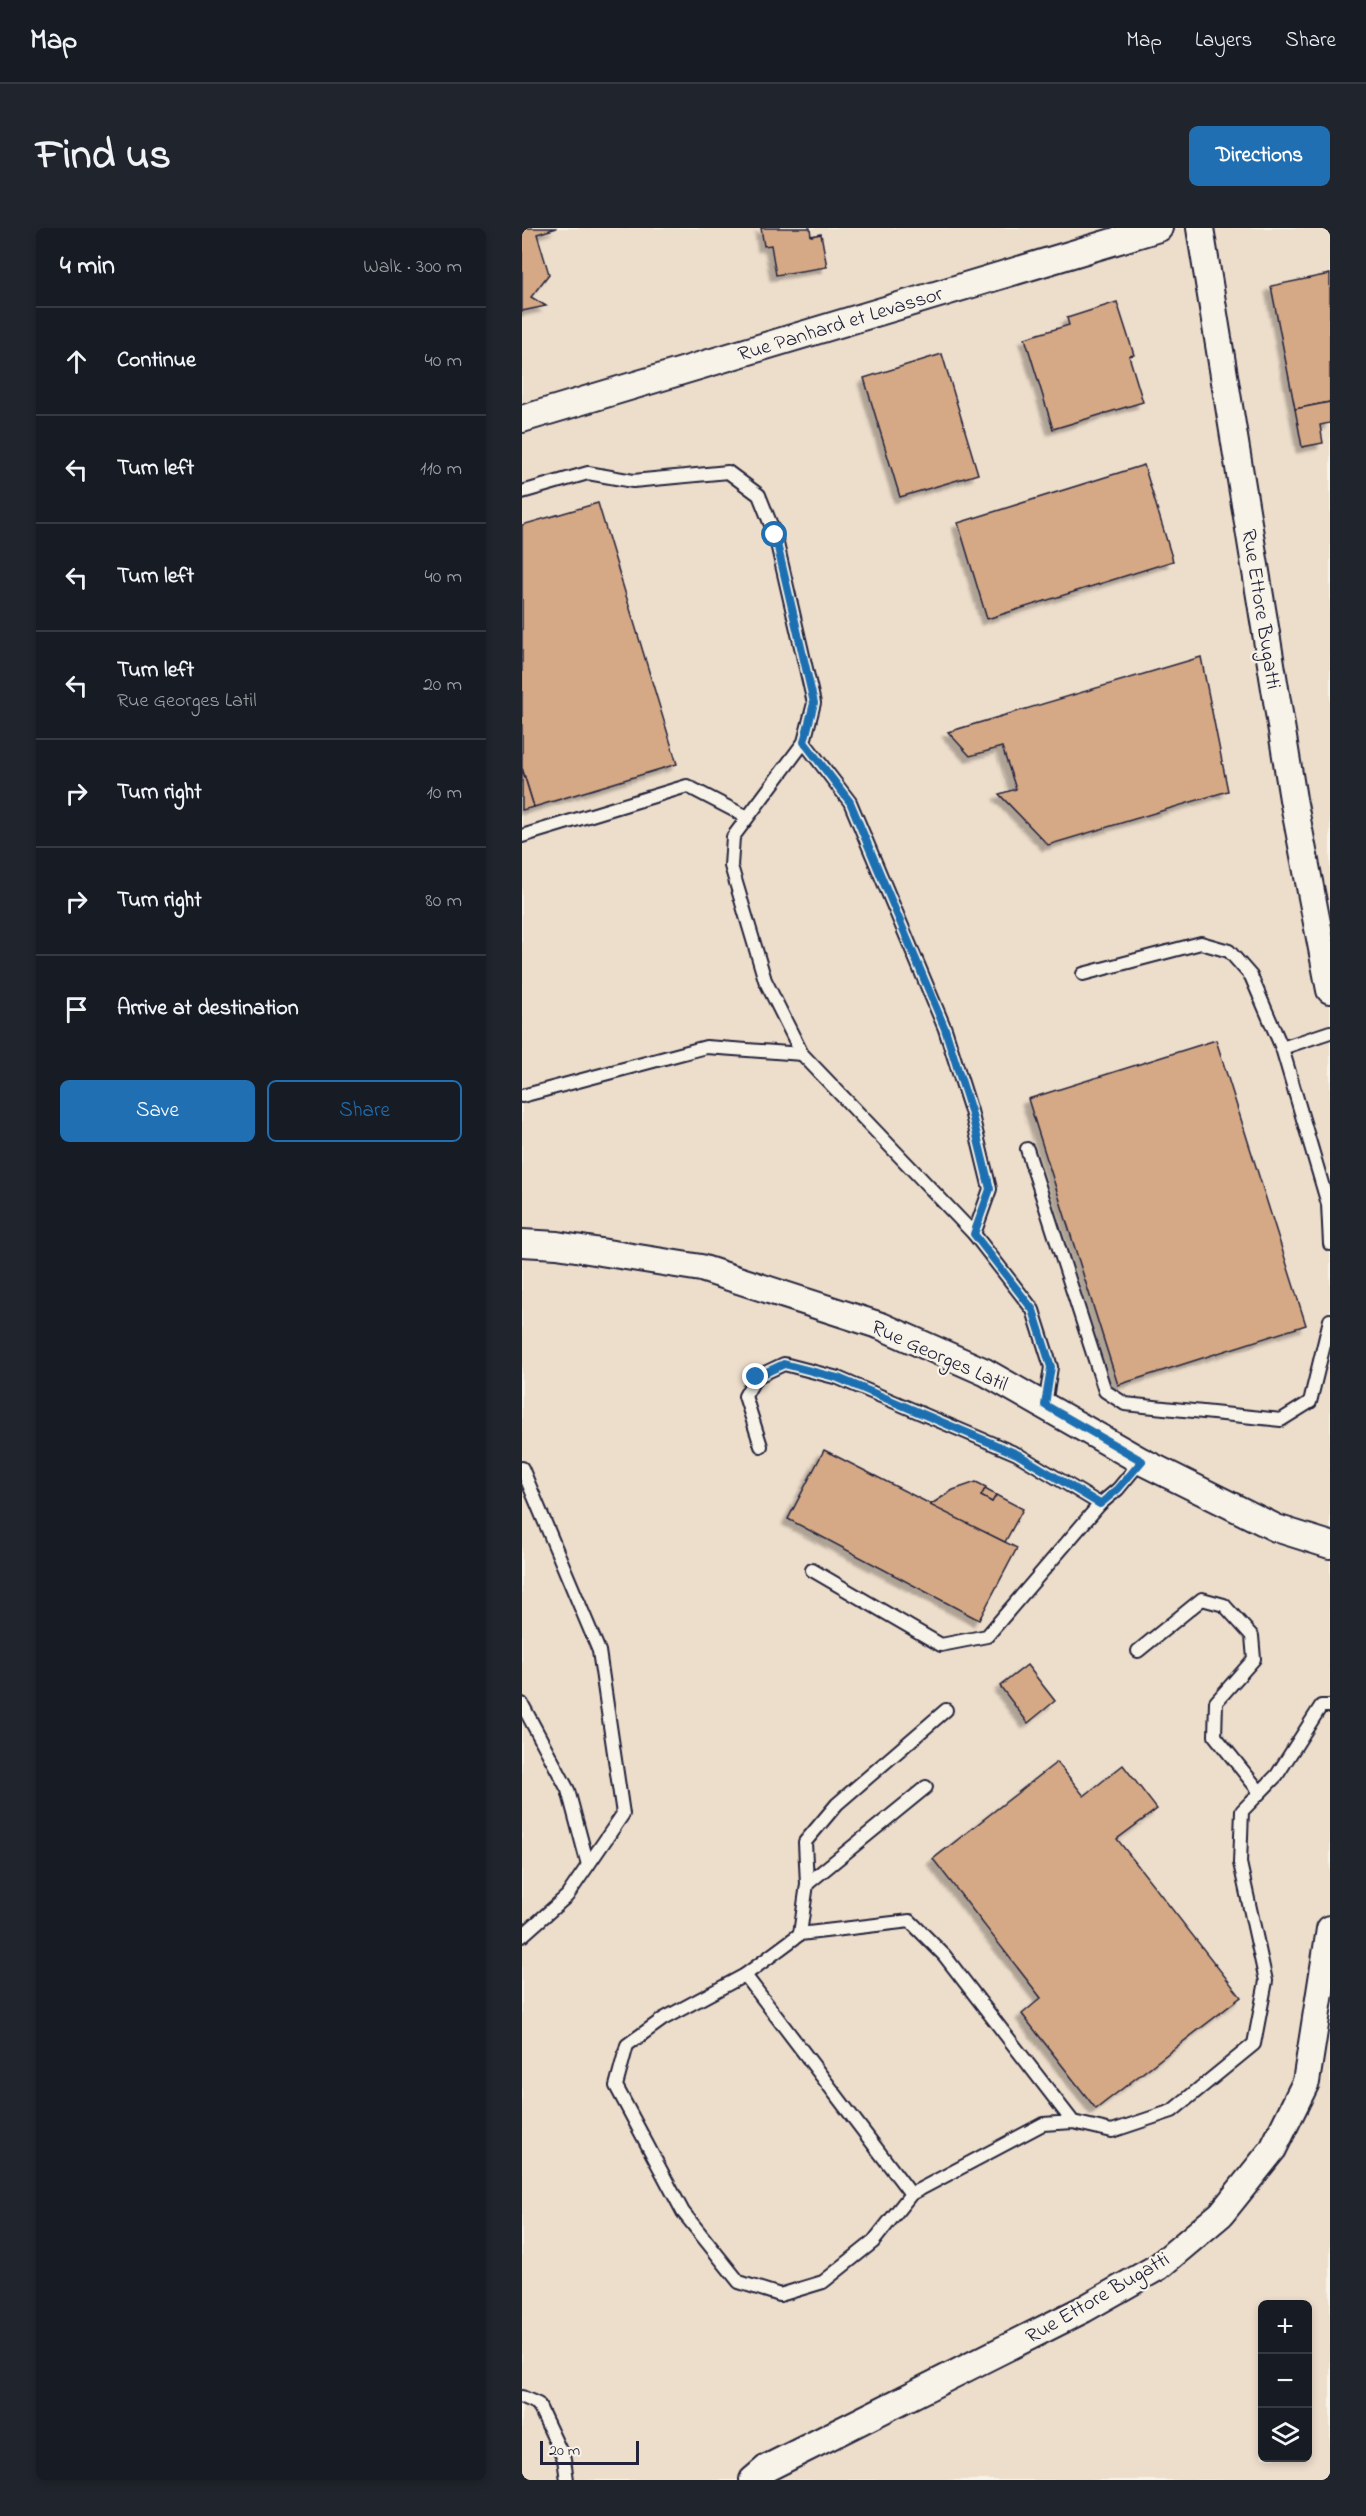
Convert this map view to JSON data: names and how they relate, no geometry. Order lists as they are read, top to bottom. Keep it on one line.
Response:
{"streets":{"street":["Rue Panhard et Levassor","Rue Ettore Bugatti","Rue Georges Latil"]},"scale_bar":"20 m","page":{"header":"Map","nav":["Map","Layers","Share"],"title":"Find us","buttons":["Directions",["Save","Share"]],"heading":["4 min","Walk · 300 m"],"list":[["Continue","40 m"],["Turn left","110 m"],["Turn left","40 m"],["Turn left","Rue Georges Latil","20 m"],["Turn right","10 m"],["Turn right","80 m"],"Arrive at destination"],"map_buttons":["+","−"],"scale":"20 m"}}
